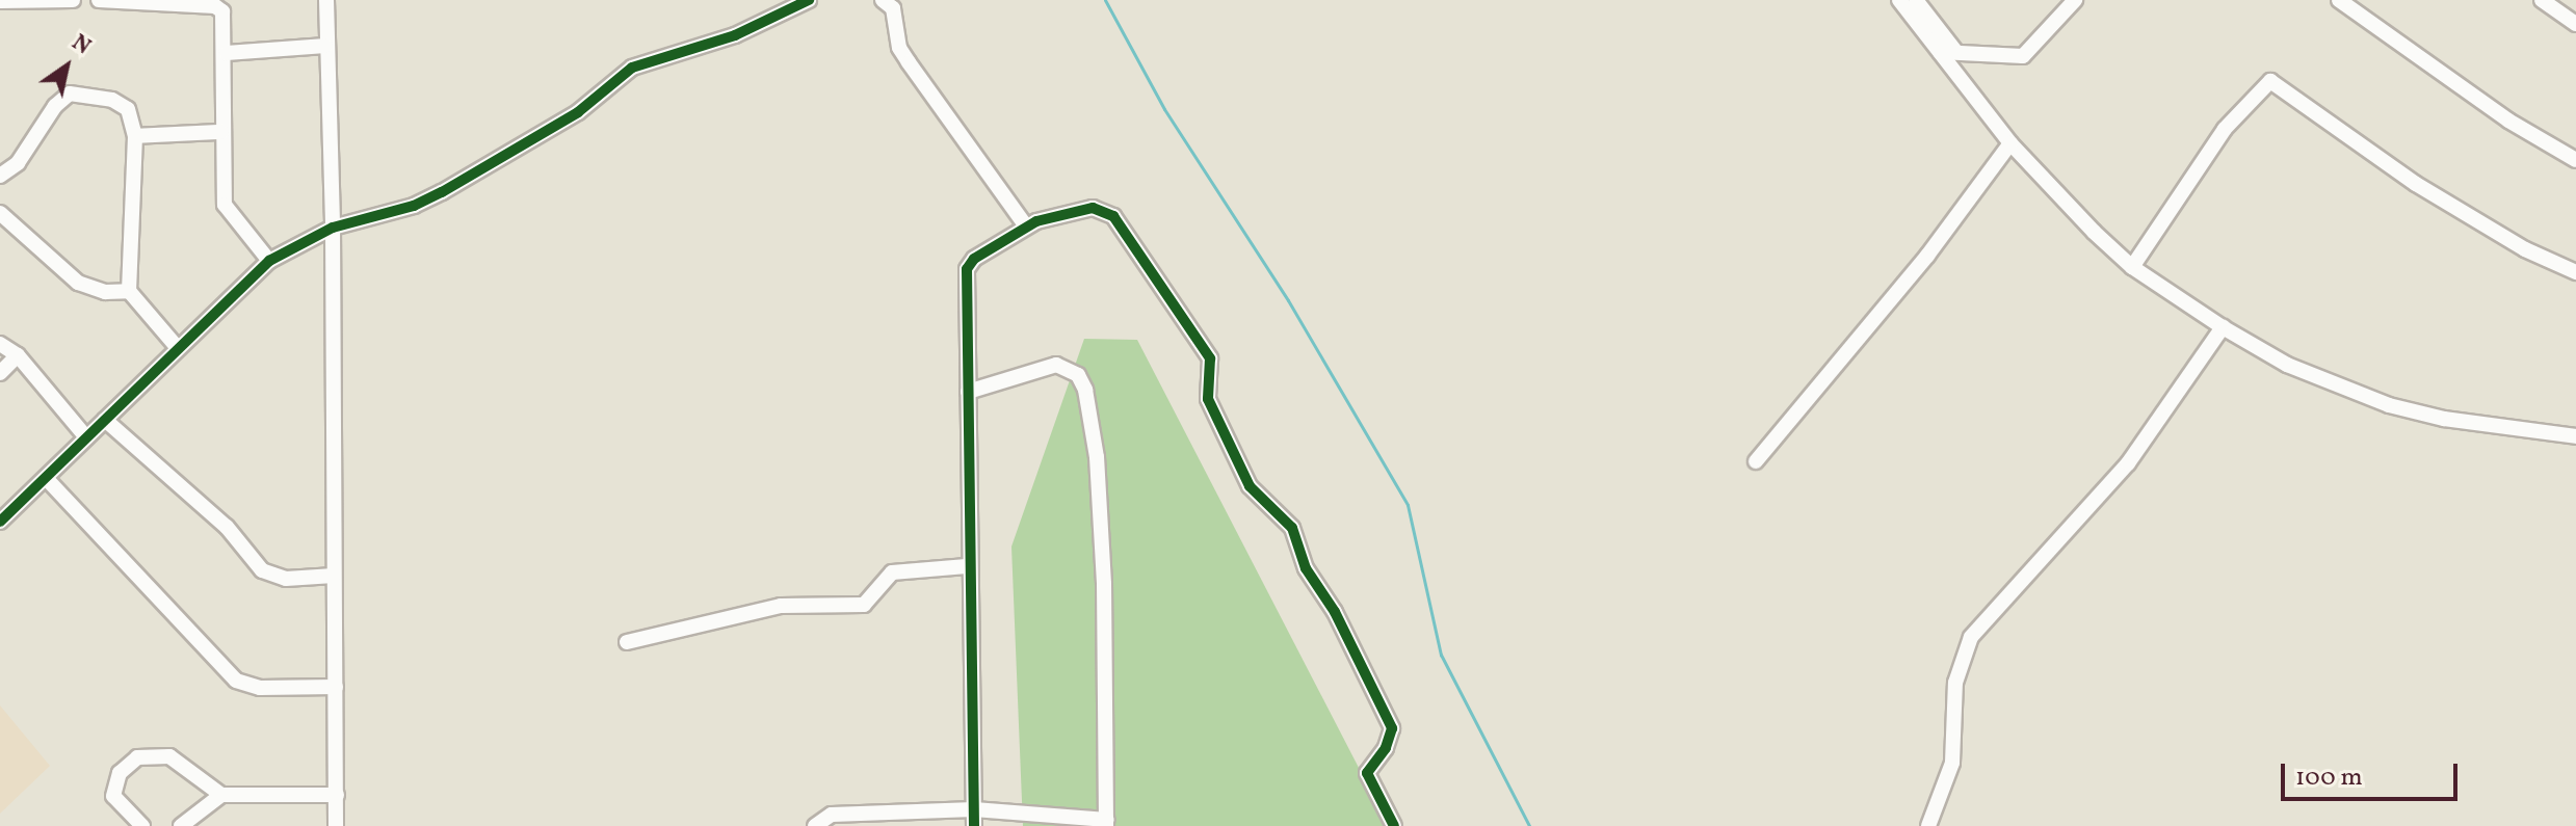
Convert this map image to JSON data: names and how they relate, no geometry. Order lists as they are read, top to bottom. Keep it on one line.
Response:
{"scale_bar":"100 m","north":"top right"}
